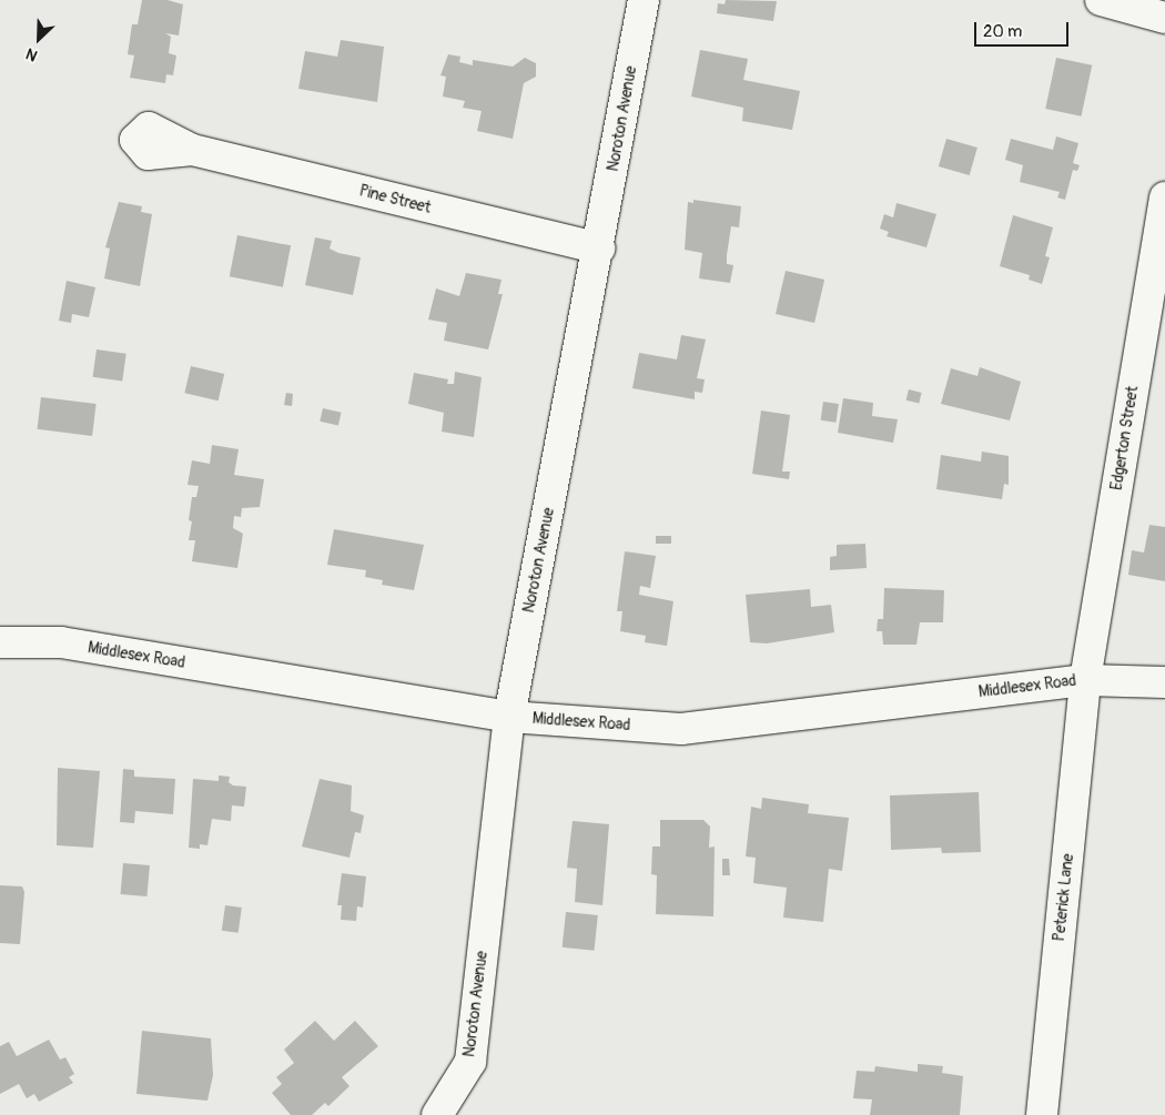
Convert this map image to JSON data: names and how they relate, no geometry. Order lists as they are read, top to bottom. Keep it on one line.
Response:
{"streets":{"main road":["Noroton Avenue","Pine Street","Edgerton Street","Middlesex Road","Peterick Lane"]},"crossings":[["Noroton Avenue","Pine Street"],["Noroton Avenue","Middlesex Road"],["Edgerton Street","Middlesex Road"],["Edgerton Street","Peterick Lane"],["Middlesex Road","Peterick Lane"]],"scale_bar":"20 m","north":"bottom left"}
